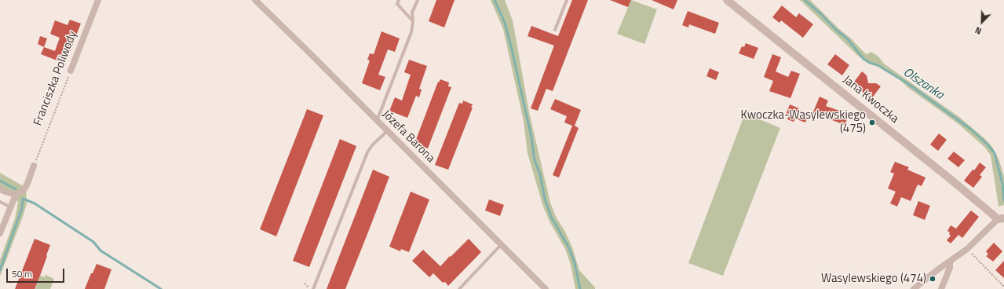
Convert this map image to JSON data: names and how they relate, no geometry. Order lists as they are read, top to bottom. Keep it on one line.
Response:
{"streets":{"street":["Franciszka Poliwody","Jana Kwoczka","Józefa Barona"]},"water":["Olszanka"],"places":["Kwoczka-Wasylewskiego (475)","Wasylewskiego (474)"],"scale_bar":"50 m","north":"bottom left"}
